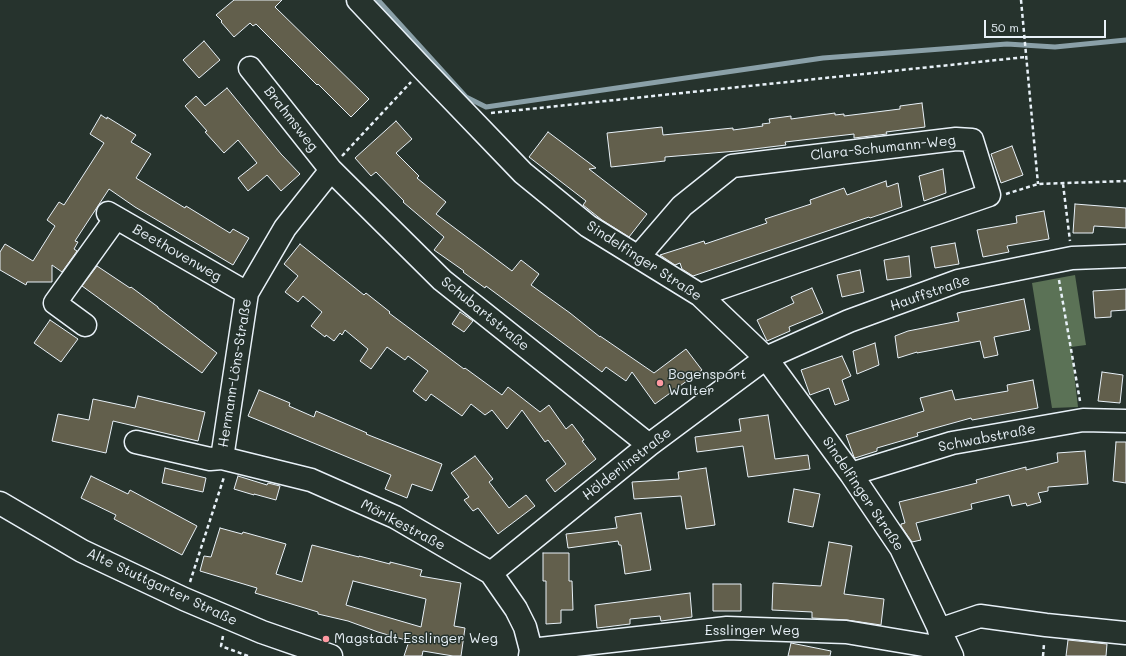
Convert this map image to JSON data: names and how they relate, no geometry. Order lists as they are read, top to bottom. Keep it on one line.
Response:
{"streets":{"street":["Brahmsweg","Clara-Schumann-Weg","Beethovenweg","Sindelfinger Straße","Hauffstraße","Schubartstraße","Hermann-Löns-Straße","Schwabstraße","Hölderlinstraße","Mörikestraße","Alte Stuttgarter Straße","Esslinger Weg"]},"crossings":[["Brahmsweg","Schubartstraße"],["Brahmsweg","Hermann-Löns-Straße"],["Clara-Schumann-Weg","Sindelfinger Straße"],["Beethovenweg","Hermann-Löns-Straße"],["Sindelfinger Straße","Hauffstraße"],["Sindelfinger Straße","Schwabstraße"],["Sindelfinger Straße","Hölderlinstraße"],["Sindelfinger Straße","Esslinger Weg"],["Hauffstraße","Hölderlinstraße"],["Schubartstraße","Hermann-Löns-Straße"],["Schubartstraße","Hölderlinstraße"],["Hermann-Löns-Straße","Mörikestraße"],["Hölderlinstraße","Mörikestraße"],["Mörikestraße","Esslinger Weg"]],"places":["Bogensport Walter","Magstadt Esslinger Weg"],"scale_bar":"50 m"}
